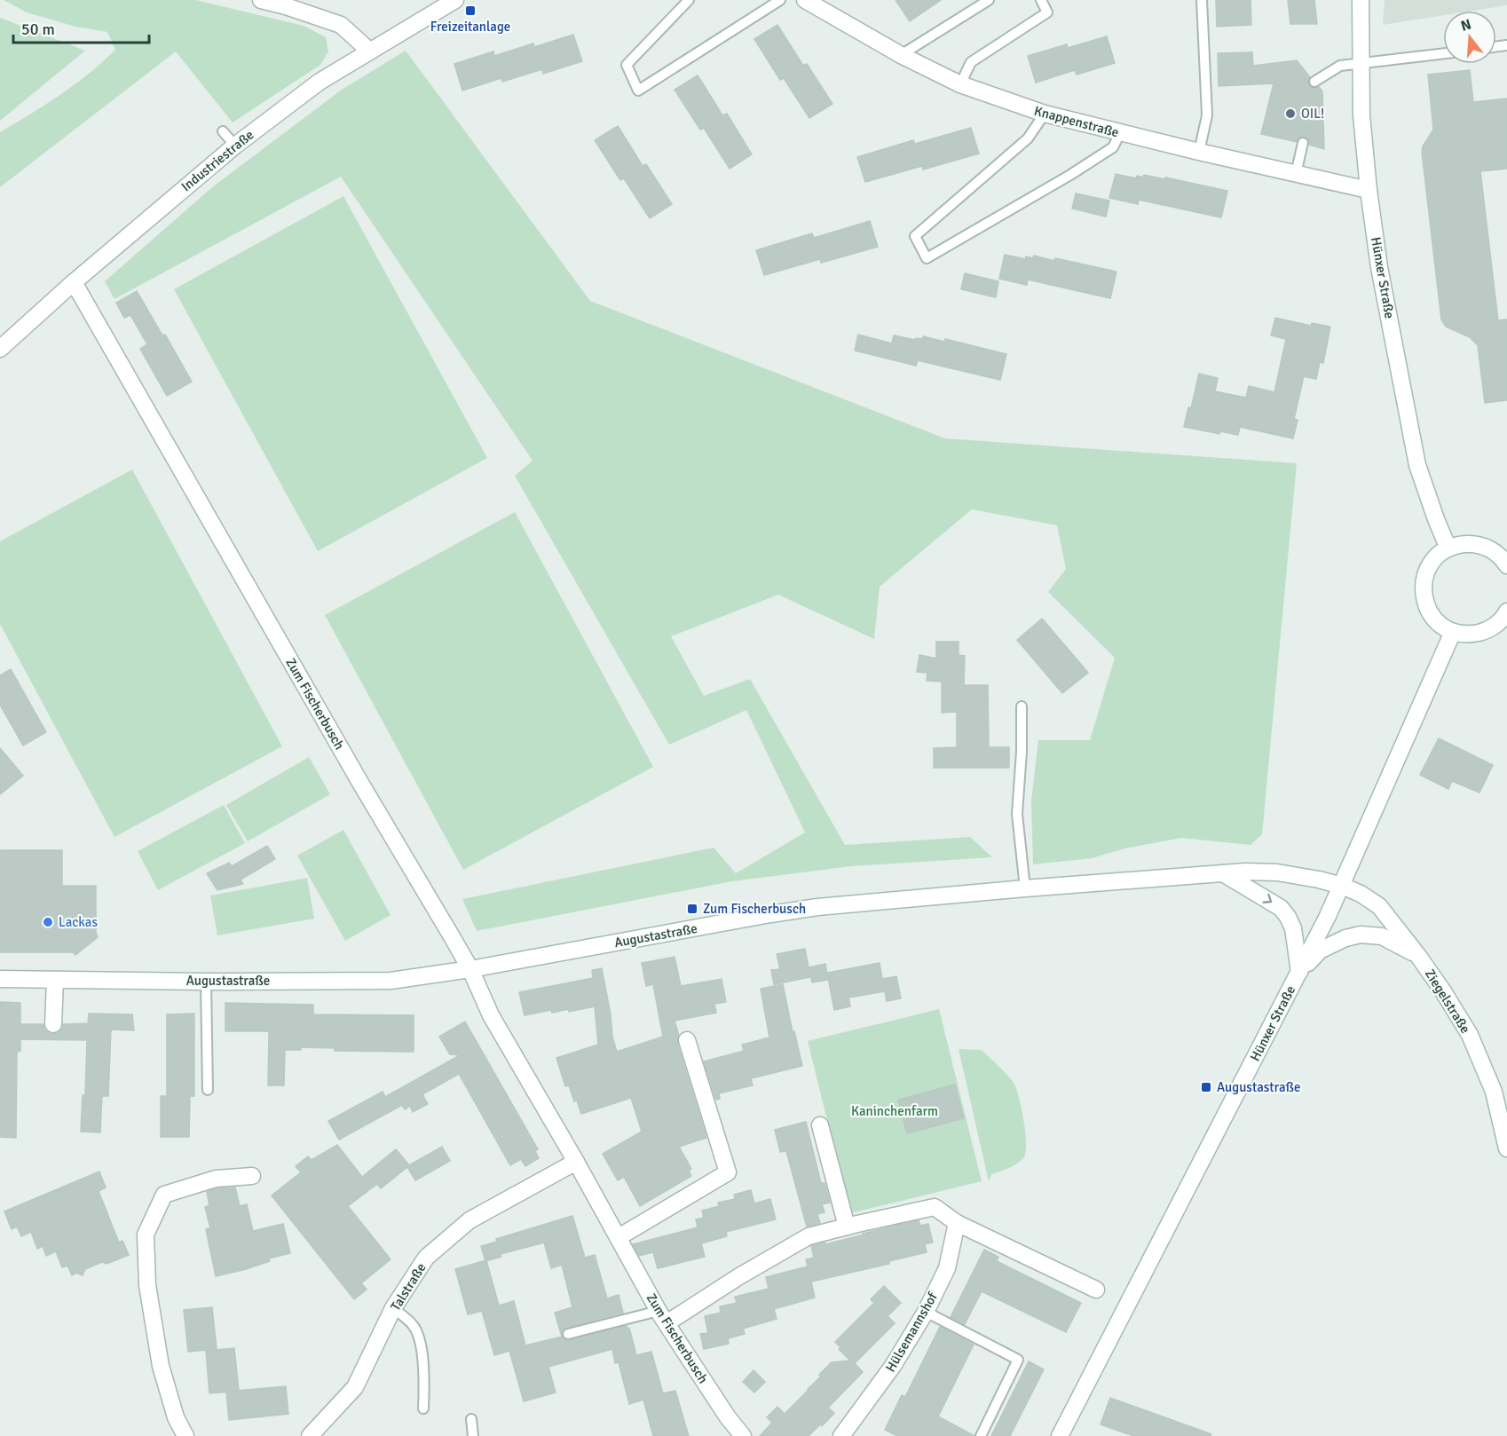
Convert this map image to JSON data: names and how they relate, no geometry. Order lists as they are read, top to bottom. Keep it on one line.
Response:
{"streets":{"street":["Knappenstraße","Industriestraße","Hünxer Straße","Zum Fischerbusch","Augustastraße","Ziegelstraße","Talstraße","Hülsemannshof"]},"crossings":[["Knappenstraße","Hünxer Straße"],["Industriestraße","Zum Fischerbusch"],["Hünxer Straße","Augustastraße"],["Hünxer Straße","Ziegelstraße"],["Zum Fischerbusch","Augustastraße"],["Zum Fischerbusch","Talstraße"],["Augustastraße","Ziegelstraße"]],"parks":["Kaninchenfarm"],"places":{"transit":["Freizeitanlage","Zum Fischerbusch","Augustastraße"],"other":["OIL!","Lackas"]},"scale_bar":"50 m","north":"top"}
